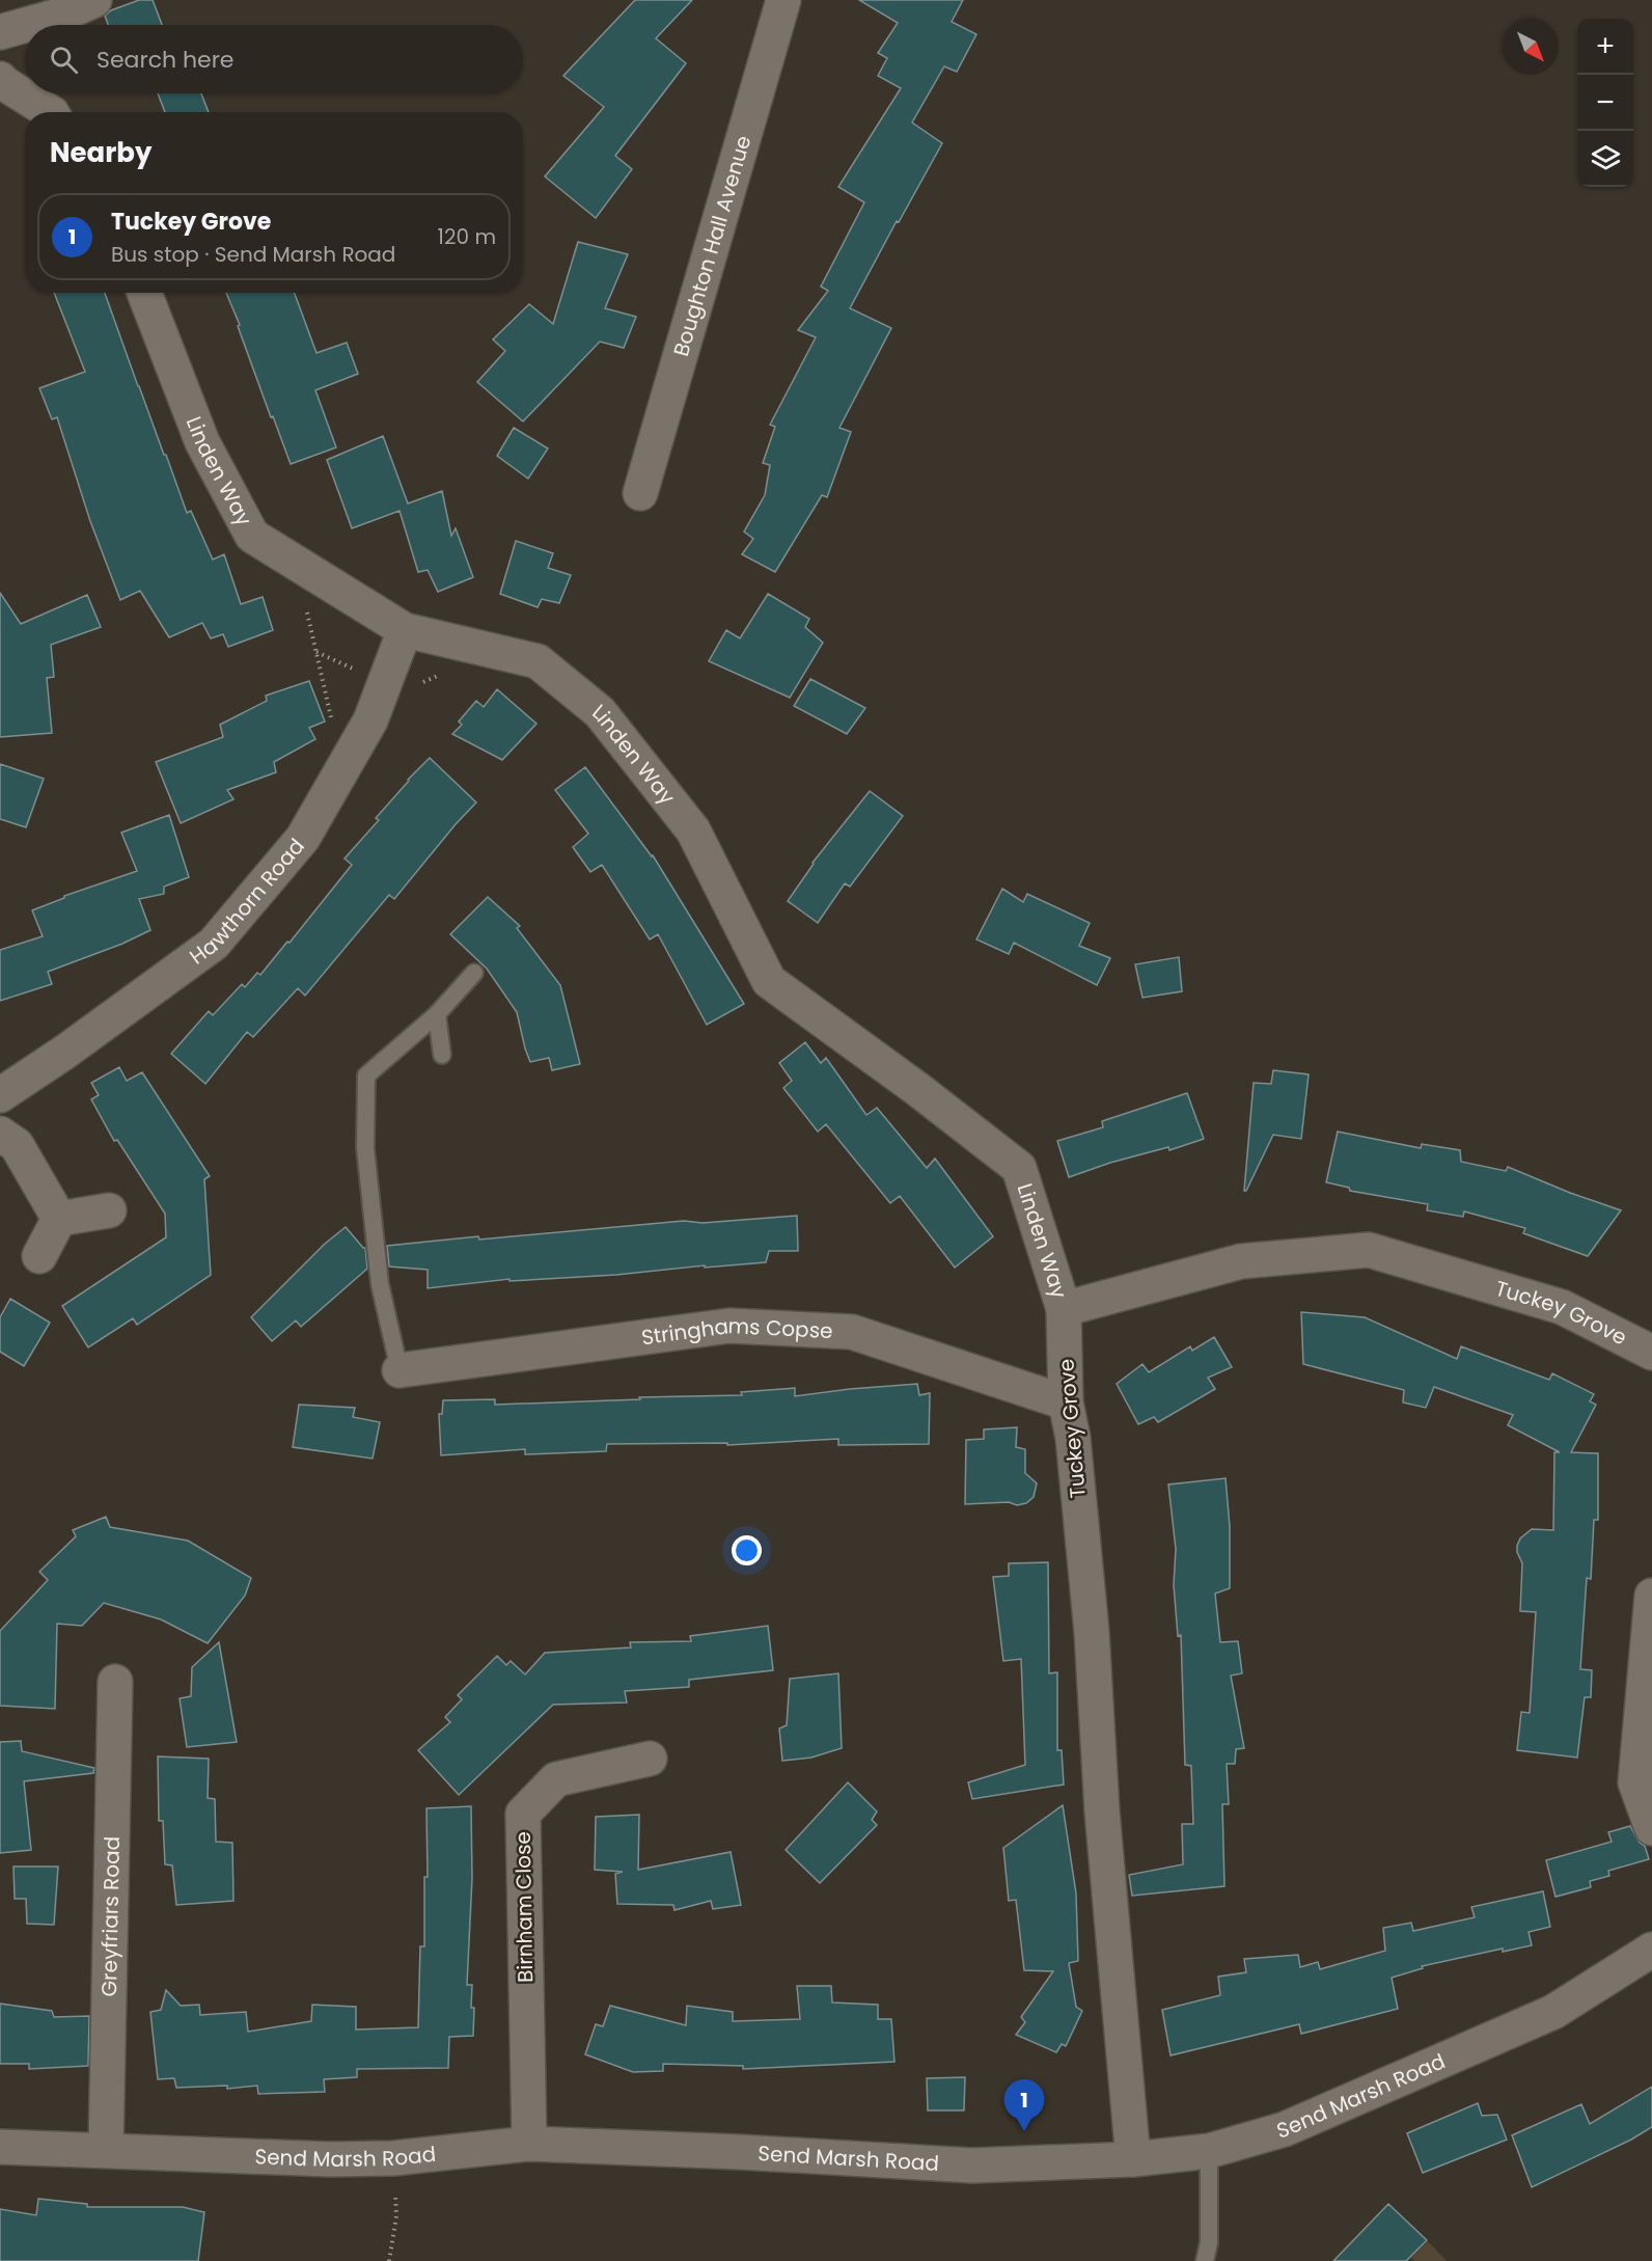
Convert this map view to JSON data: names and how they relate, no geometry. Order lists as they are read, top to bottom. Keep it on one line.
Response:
{"streets":{"street":["Boughton Hall Avenue","Linden Way","Hawthorn Road","Tuckey Grove","Stringhams Copse","Birnham Close","Greyfriars Road","Send Marsh Road"]},"crossings":[["Linden Way","Hawthorn Road"],["Linden Way","Tuckey Grove"],["Tuckey Grove","Stringhams Copse"],["Tuckey Grove","Send Marsh Road"],["Birnham Close","Send Marsh Road"],["Greyfriars Road","Send Marsh Road"]],"north":"bottom right","page":{"map_buttons":["+","−"],"search":"Search here","heading":"Nearby","list":[{"mark":"1","name":"Tuckey Grove","note":"Bus stop · Send Marsh Road","value":"120 m"}],"pins":"1"}}
